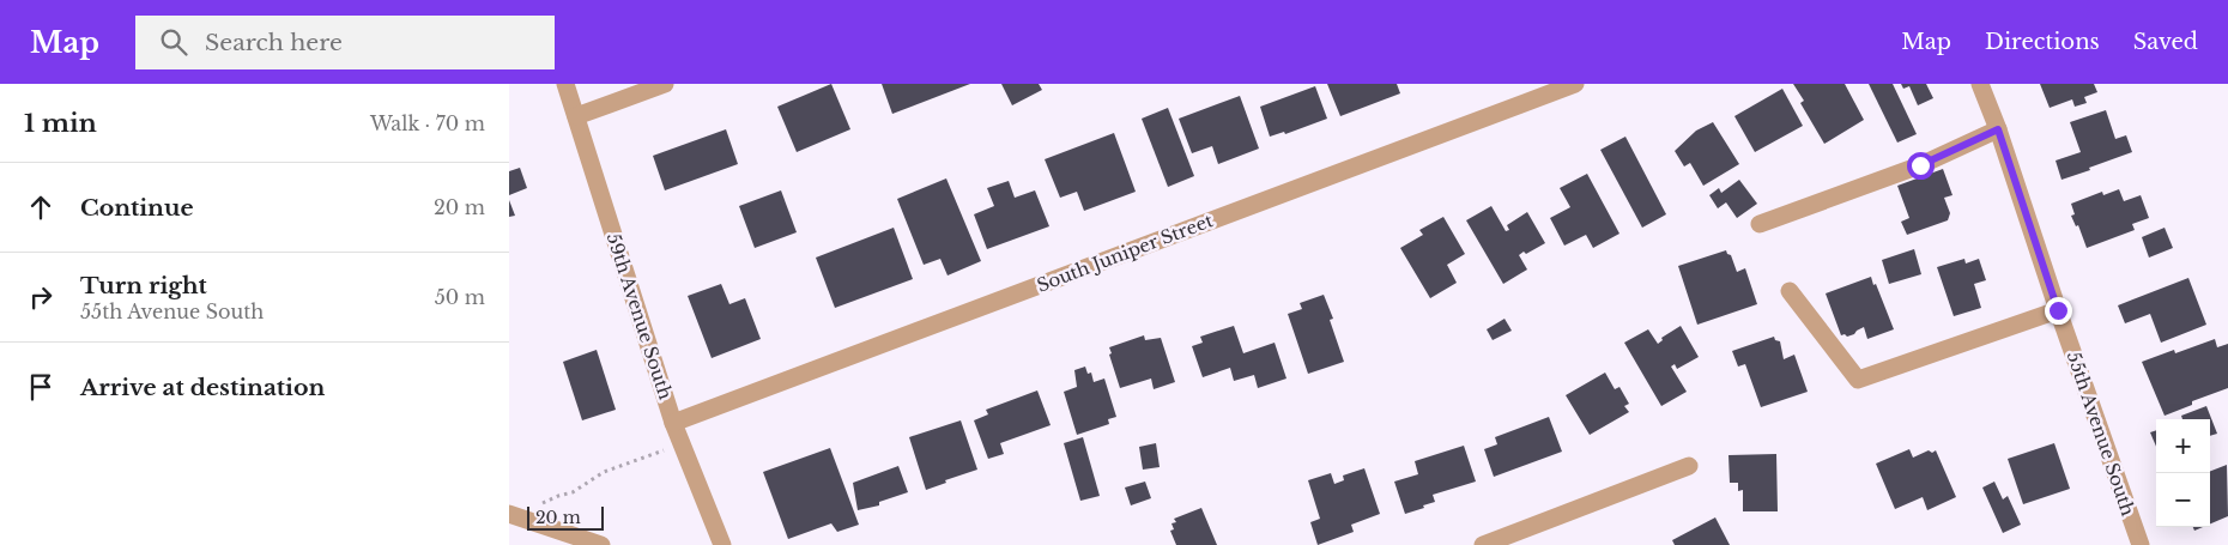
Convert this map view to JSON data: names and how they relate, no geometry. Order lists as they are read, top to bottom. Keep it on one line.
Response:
{"streets":{"street":["South Juniper Street","59th Avenue South","55th Avenue South"]},"crossings":[["South Juniper Street","59th Avenue South"]],"scale_bar":"20 m","page":{"header":"Map","search":"Search here","nav":["Map","Directions","Saved"],"heading":["1 min","Walk · 70 m"],"list":[["Continue","20 m"],["Turn right","55th Avenue South","50 m"],"Arrive at destination"],"map_buttons":["+","−"],"scale":"20 m"}}
